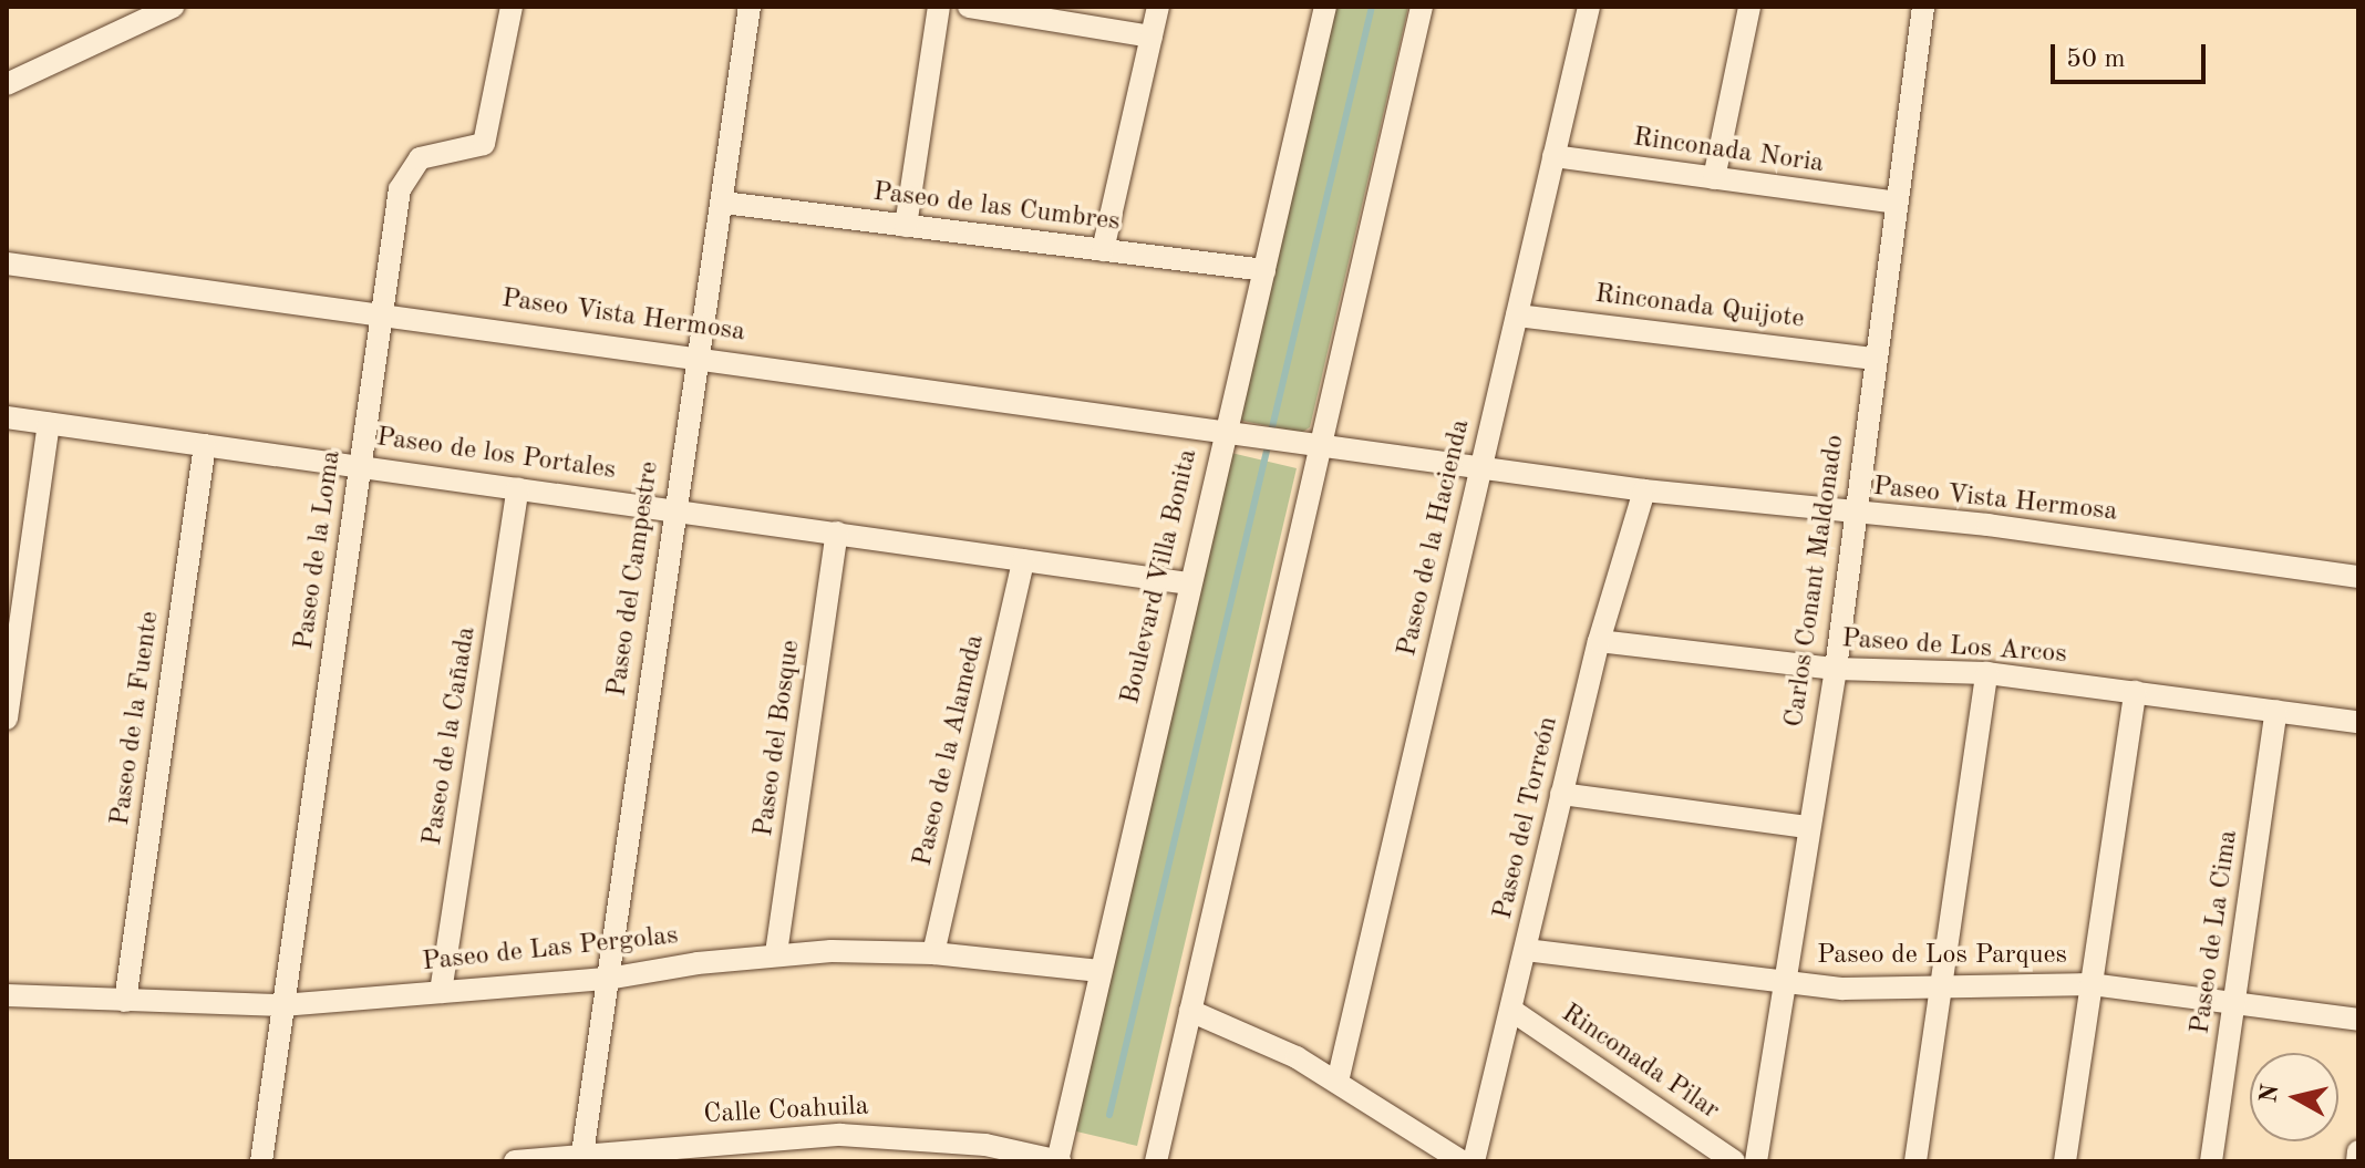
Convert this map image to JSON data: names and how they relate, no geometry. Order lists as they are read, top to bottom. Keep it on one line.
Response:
{"streets":{"street":["Rinconada Noria","Paseo de las Cumbres","Rinconada Quijote","Paseo Vista Hermosa","Paseo de los Portales","Paseo de la Hacienda","Paseo de la Loma","Boulevard Villa Bonita","Paseo del Campestre","Carlos Conant Maldonado","Paseo de Los Arcos","Paseo de la Fuente","Paseo de la Cañada","Paseo del Bosque","Paseo de la Alameda","Paseo del Torreón","Paseo de La Cima","Paseo de Las Pergolas","Paseo de Los Parques","Rinconada Pilar","Calle Coahuila"]},"crossings":[["Rinconada Noria","Paseo de la Hacienda"],["Rinconada Noria","Carlos Conant Maldonado"],["Paseo de las Cumbres","Boulevard Villa Bonita"],["Paseo de las Cumbres","Paseo del Campestre"],["Rinconada Quijote","Paseo de la Hacienda"],["Rinconada Quijote","Carlos Conant Maldonado"],["Paseo Vista Hermosa","Paseo de la Hacienda"],["Paseo Vista Hermosa","Paseo de la Loma"],["Paseo Vista Hermosa","Boulevard Villa Bonita"],["Paseo Vista Hermosa","Paseo del Campestre"],["Paseo Vista Hermosa","Carlos Conant Maldonado"],["Paseo Vista Hermosa","Paseo del Torreón"],["Paseo de los Portales","Paseo de la Loma"],["Paseo de los Portales","Boulevard Villa Bonita"],["Paseo de los Portales","Paseo del Campestre"],["Paseo de los Portales","Paseo de la Fuente"],["Paseo de los Portales","Paseo de la Cañada"],["Paseo de los Portales","Paseo del Bosque"],["Paseo de los Portales","Paseo de la Alameda"],["Paseo de la Loma","Paseo de Las Pergolas"],["Boulevard Villa Bonita","Paseo de Las Pergolas"],["Boulevard Villa Bonita","Calle Coahuila"],["Paseo del Campestre","Paseo de Las Pergolas"],["Paseo del Campestre","Calle Coahuila"],["Carlos Conant Maldonado","Paseo de Los Arcos"],["Carlos Conant Maldonado","Paseo de Los Parques"],["Paseo de Los Arcos","Paseo del Torreón"],["Paseo de Los Arcos","Paseo de La Cima"],["Paseo de la Fuente","Paseo de Las Pergolas"],["Paseo de la Cañada","Paseo de Las Pergolas"],["Paseo del Bosque","Paseo de Las Pergolas"],["Paseo de la Alameda","Paseo de Las Pergolas"],["Paseo del Torreón","Paseo de Los Parques"],["Paseo del Torreón","Rinconada Pilar"],["Paseo de La Cima","Paseo de Los Parques"]],"scale_bar":"50 m","north":"left"}
